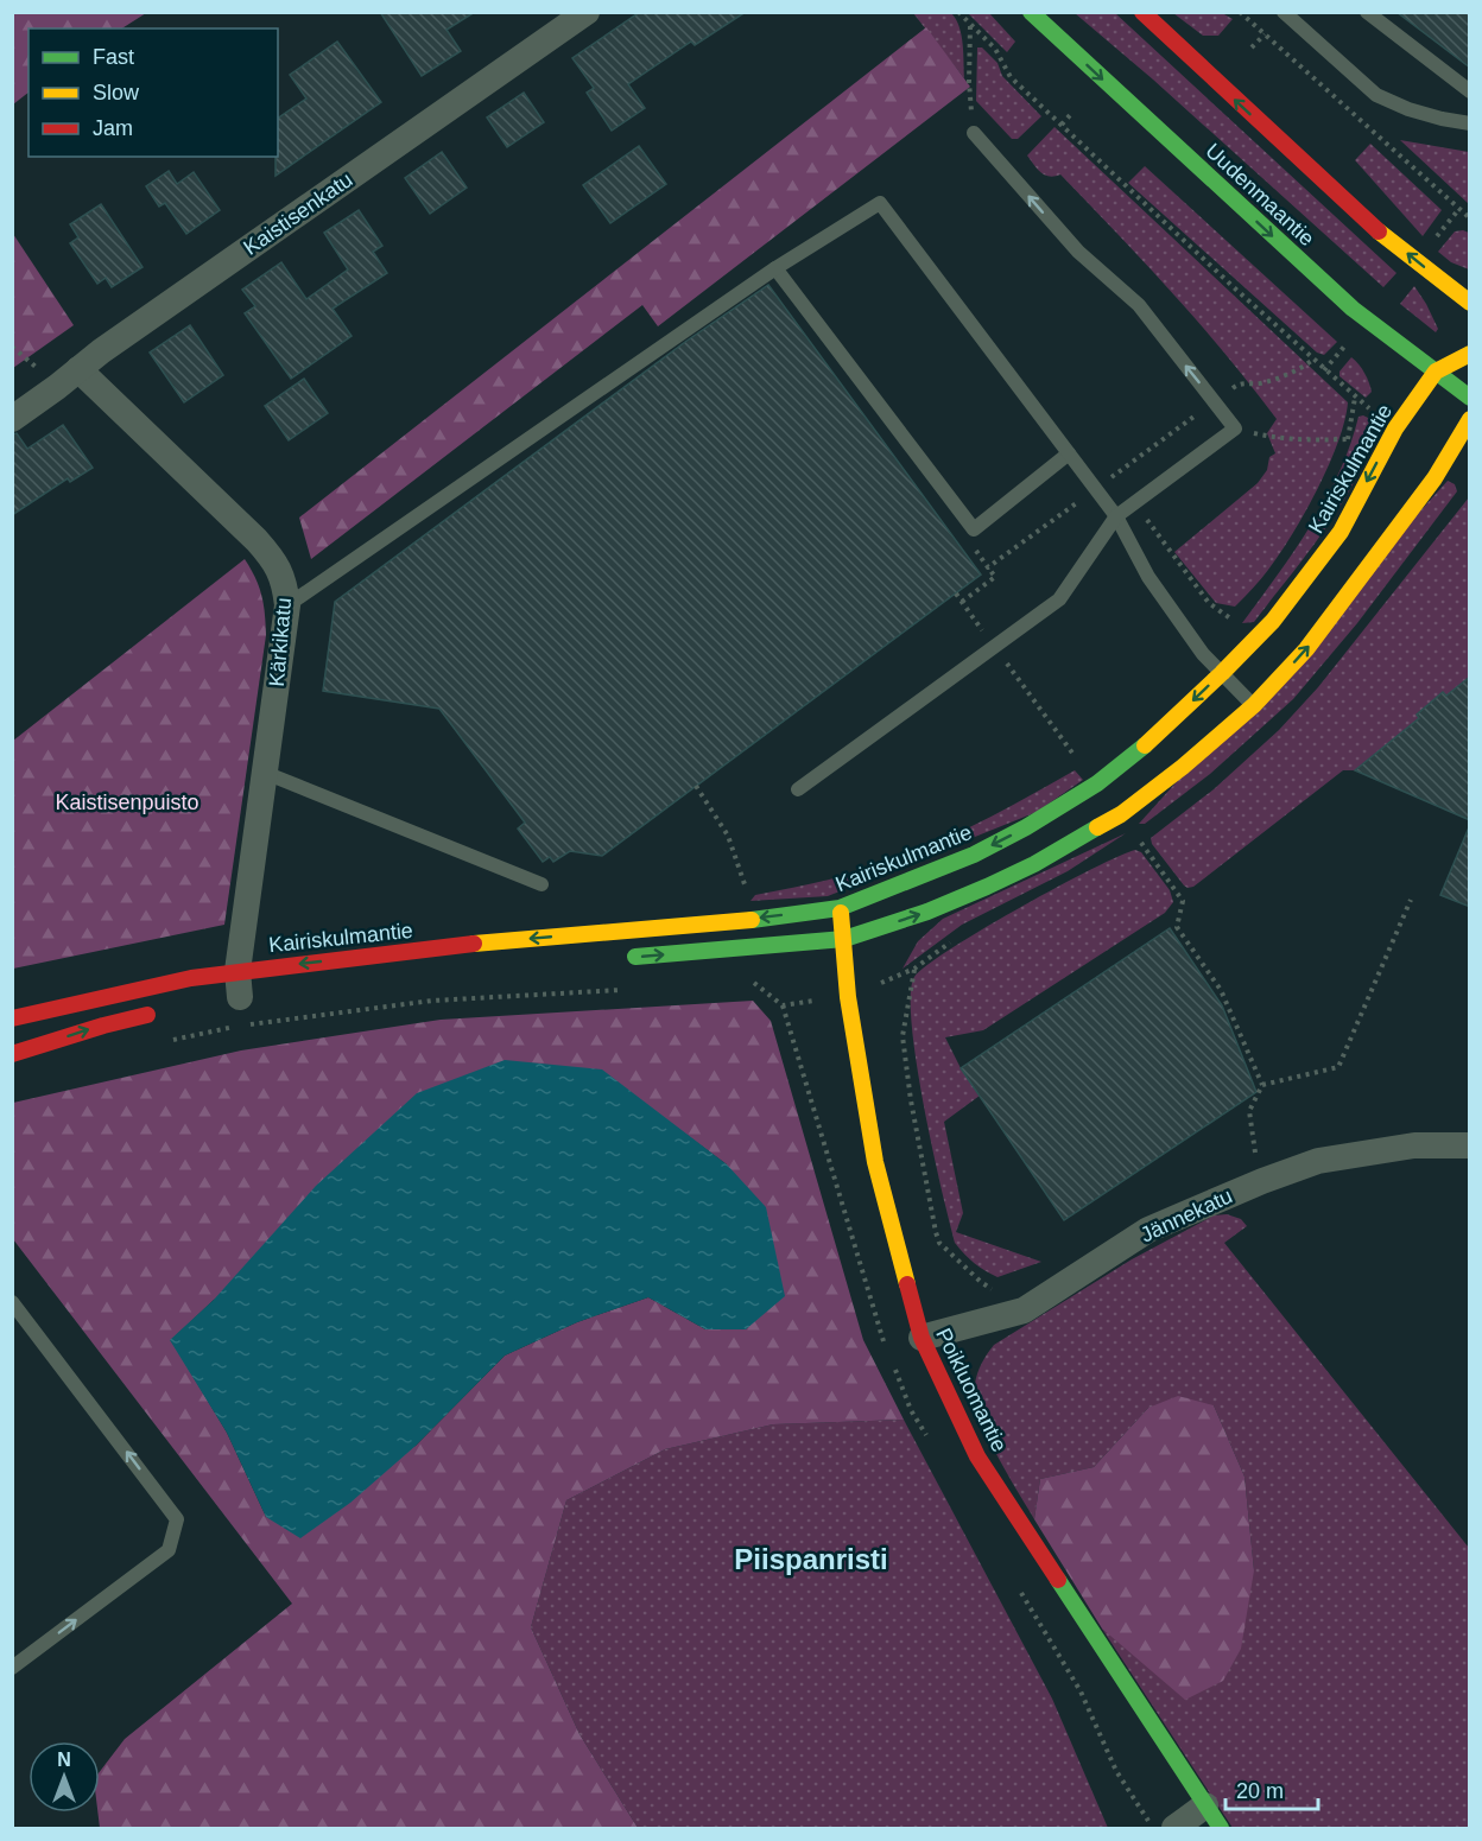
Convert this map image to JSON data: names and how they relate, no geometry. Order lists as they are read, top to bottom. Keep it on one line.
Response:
{"streets":{"street":["Uudenmaantie","Kaistisenkatu","Kairiskulmantie","Kärkikatu","Jännekatu","Poikluomantie"]},"crossings":[["Uudenmaantie","Kairiskulmantie"],["Kaistisenkatu","Kärkikatu"],["Kairiskulmantie","Kärkikatu"],["Kairiskulmantie","Poikluomantie"],["Jännekatu","Poikluomantie"]],"districts":["Piispanristi"],"parks":["Kaistisenpuisto"],"legend":["Fast","Slow","Jam"],"scale_bar":"20 m","north":"top"}
